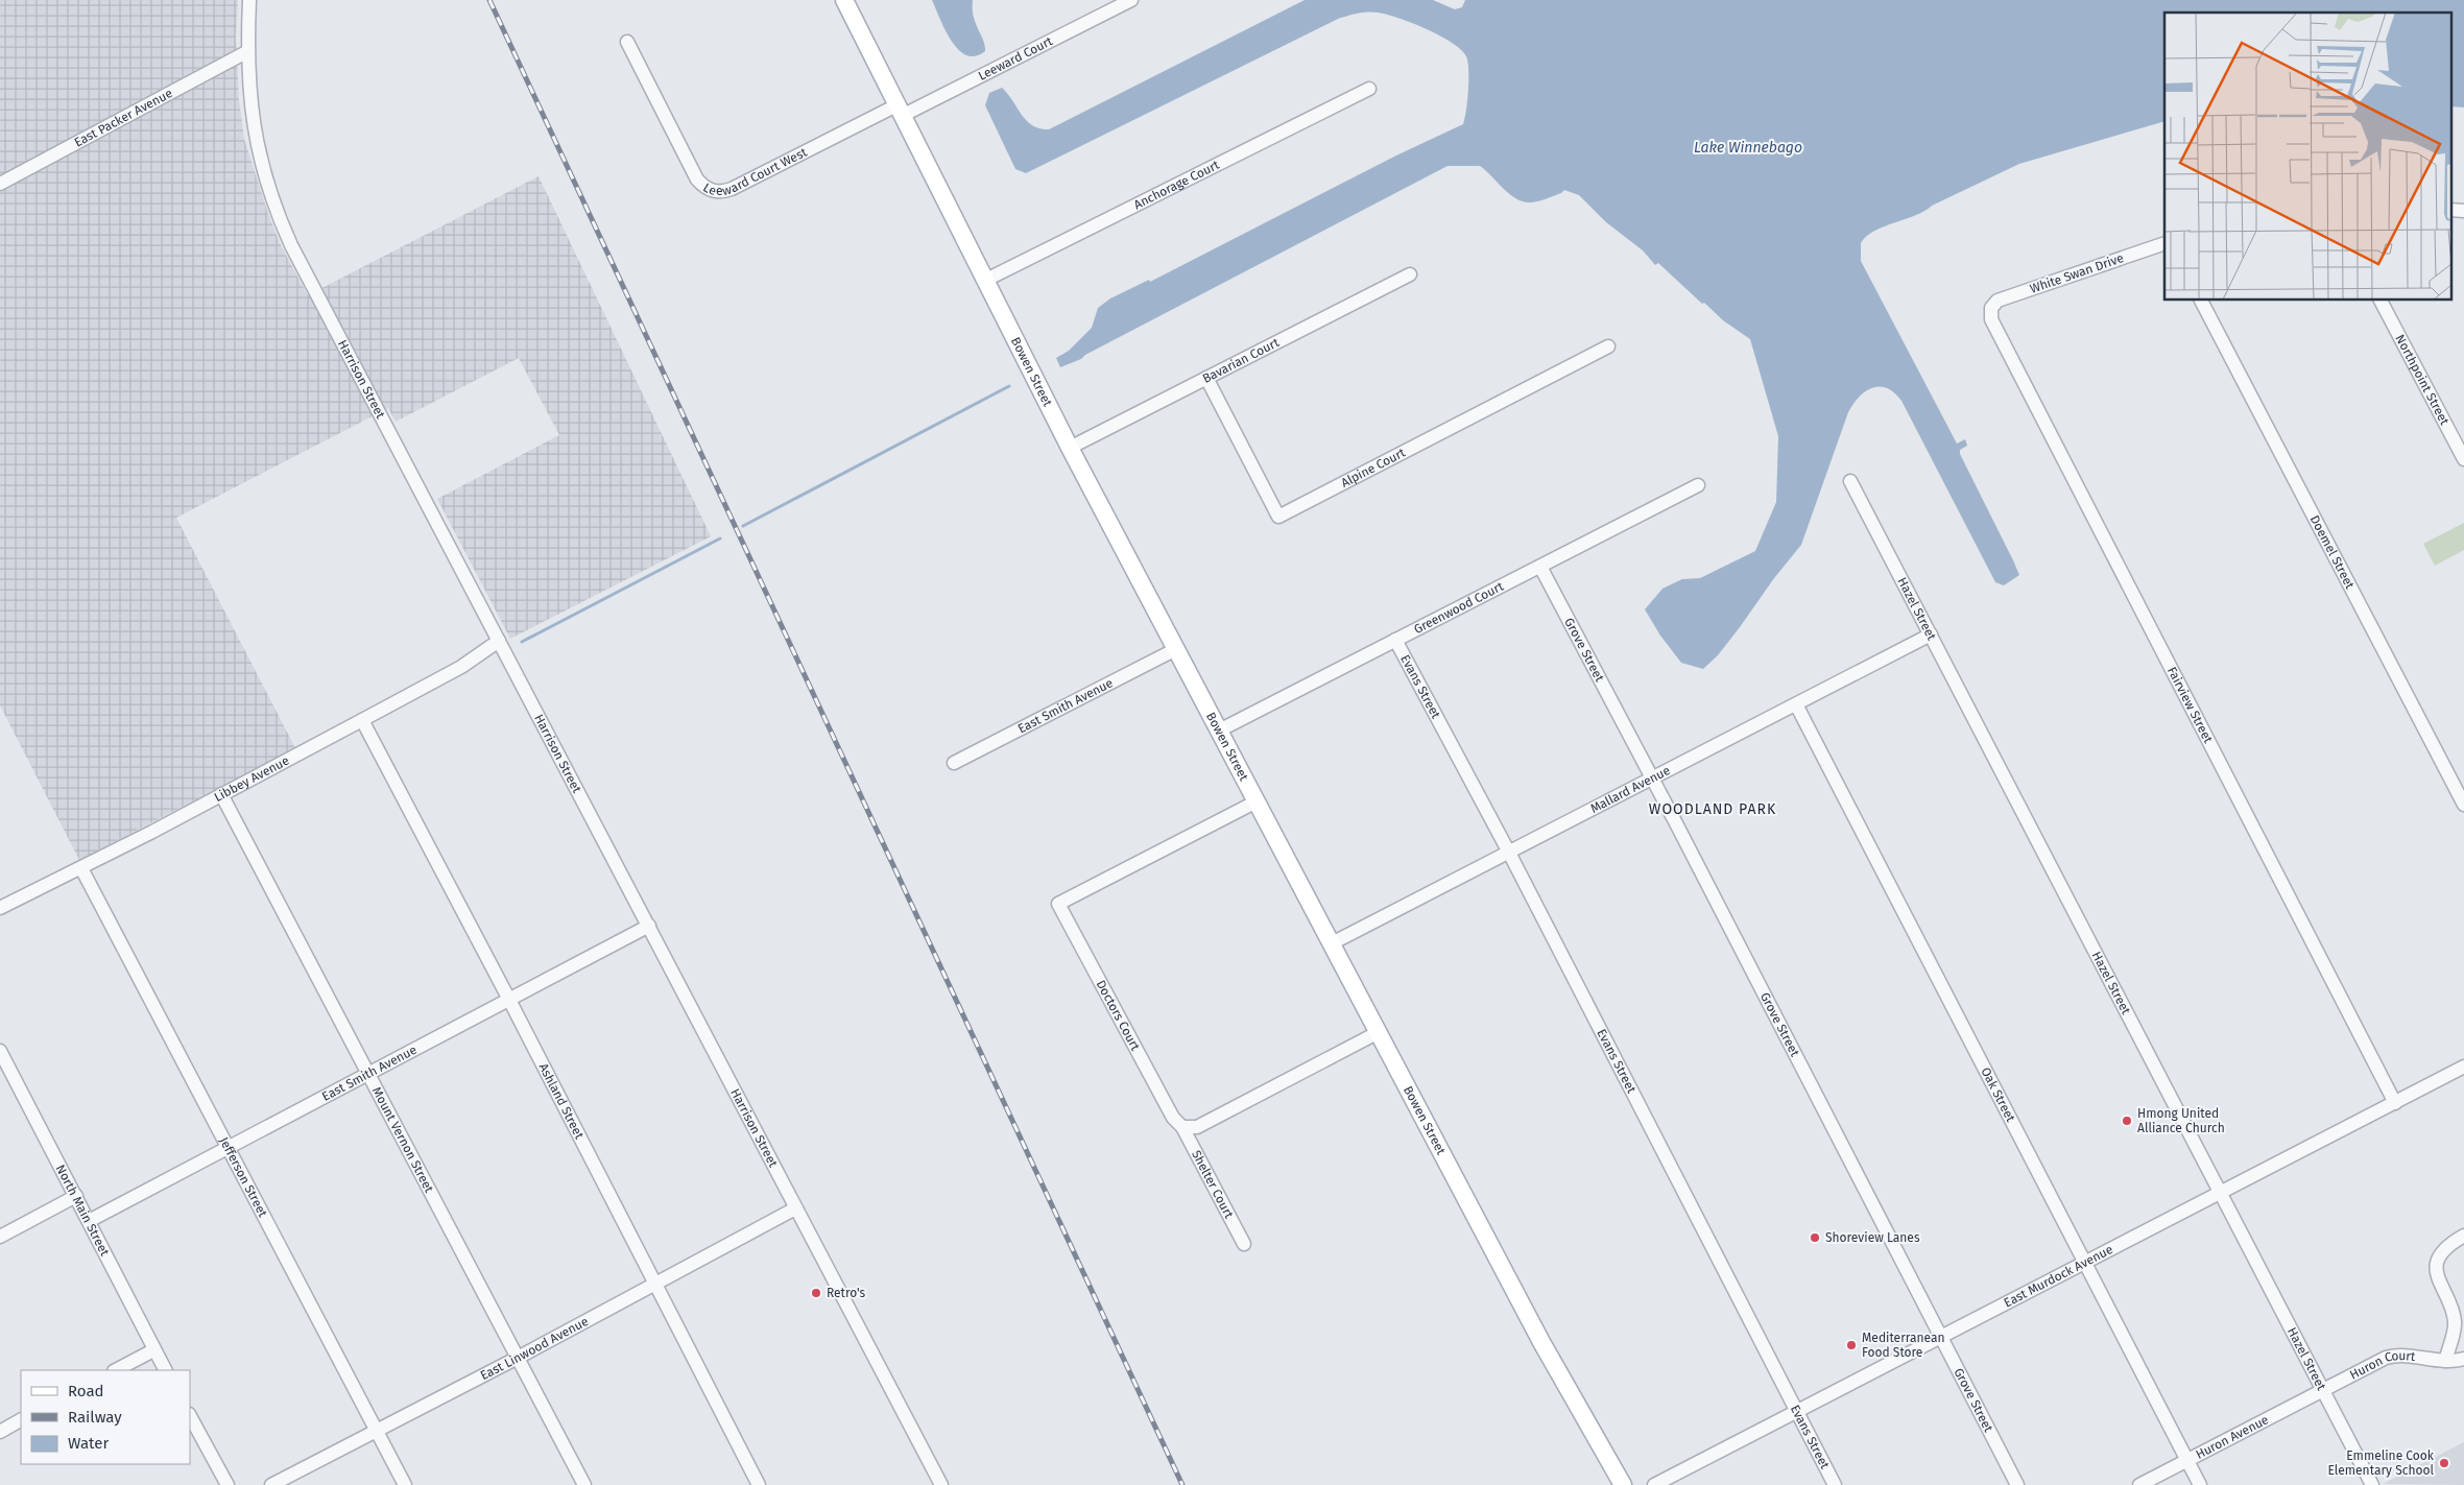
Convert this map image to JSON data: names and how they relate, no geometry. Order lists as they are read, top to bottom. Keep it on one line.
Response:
{"streets":{"main road":["Bowen Street"],"street":["Leeward Court","East Packer Avenue","Leeward Court West","Anchorage Court","White Swan Drive","Bavarian Court","Northpoint Street","Harrison Street","Alpine Court","Doemel Street","Greenwood Court","Hazel Street","Grove Street","Evans Street","East Smith Avenue","Fairview Street","Libbey Avenue","Mallard Avenue","Doctors Court","Oak Street","Ashland Street","Mount Vernon Street","Jefferson Street","Shelter Court","North Main Street","East Murdock Avenue","East Linwood Avenue","Huron Court","Huron Avenue"]},"crossings":[["Leeward Court","Leeward Court West"],["Leeward Court","Bowen Street"],["East Packer Avenue","Harrison Street"],["Leeward Court West","Bowen Street"],["Anchorage Court","Bowen Street"],["White Swan Drive","Fairview Street"],["Bavarian Court","Bowen Street"],["Bavarian Court","Alpine Court"],["Bowen Street","Greenwood Court"],["Bowen Street","East Smith Avenue"],["Bowen Street","Mallard Avenue"],["Bowen Street","Doctors Court"],["Harrison Street","East Smith Avenue"],["Harrison Street","Libbey Avenue"],["Harrison Street","East Linwood Avenue"],["Greenwood Court","Grove Street"],["Greenwood Court","Evans Street"],["Hazel Street","Mallard Avenue"],["Hazel Street","East Murdock Avenue"],["Hazel Street","Huron Court"],["Hazel Street","Huron Avenue"],["Grove Street","Mallard Avenue"],["Grove Street","East Murdock Avenue"],["Evans Street","Mallard Avenue"],["Evans Street","East Murdock Avenue"],["East Smith Avenue","Ashland Street"],["East Smith Avenue","Mount Vernon Street"],["East Smith Avenue","Jefferson Street"],["East Smith Avenue","North Main Street"],["Fairview Street","East Murdock Avenue"],["Libbey Avenue","Ashland Street"],["Libbey Avenue","Mount Vernon Street"],["Libbey Avenue","Jefferson Street"],["Mallard Avenue","Oak Street"],["Doctors Court","Shelter Court"],["Oak Street","East Murdock Avenue"],["Oak Street","Huron Avenue"],["Ashland Street","East Linwood Avenue"],["Mount Vernon Street","East Linwood Avenue"],["Jefferson Street","East Linwood Avenue"],["Huron Court","Huron Avenue"]],"districts":["WOODLAND PARK"],"water":["Lake Winnebago"],"places":["Hmong United Alliance Church","Shoreview Lanes","Retro's","Mediterranean Food Store","Emmeline Cook Elementary School"],"legend":["Road","Railway","Water"]}
